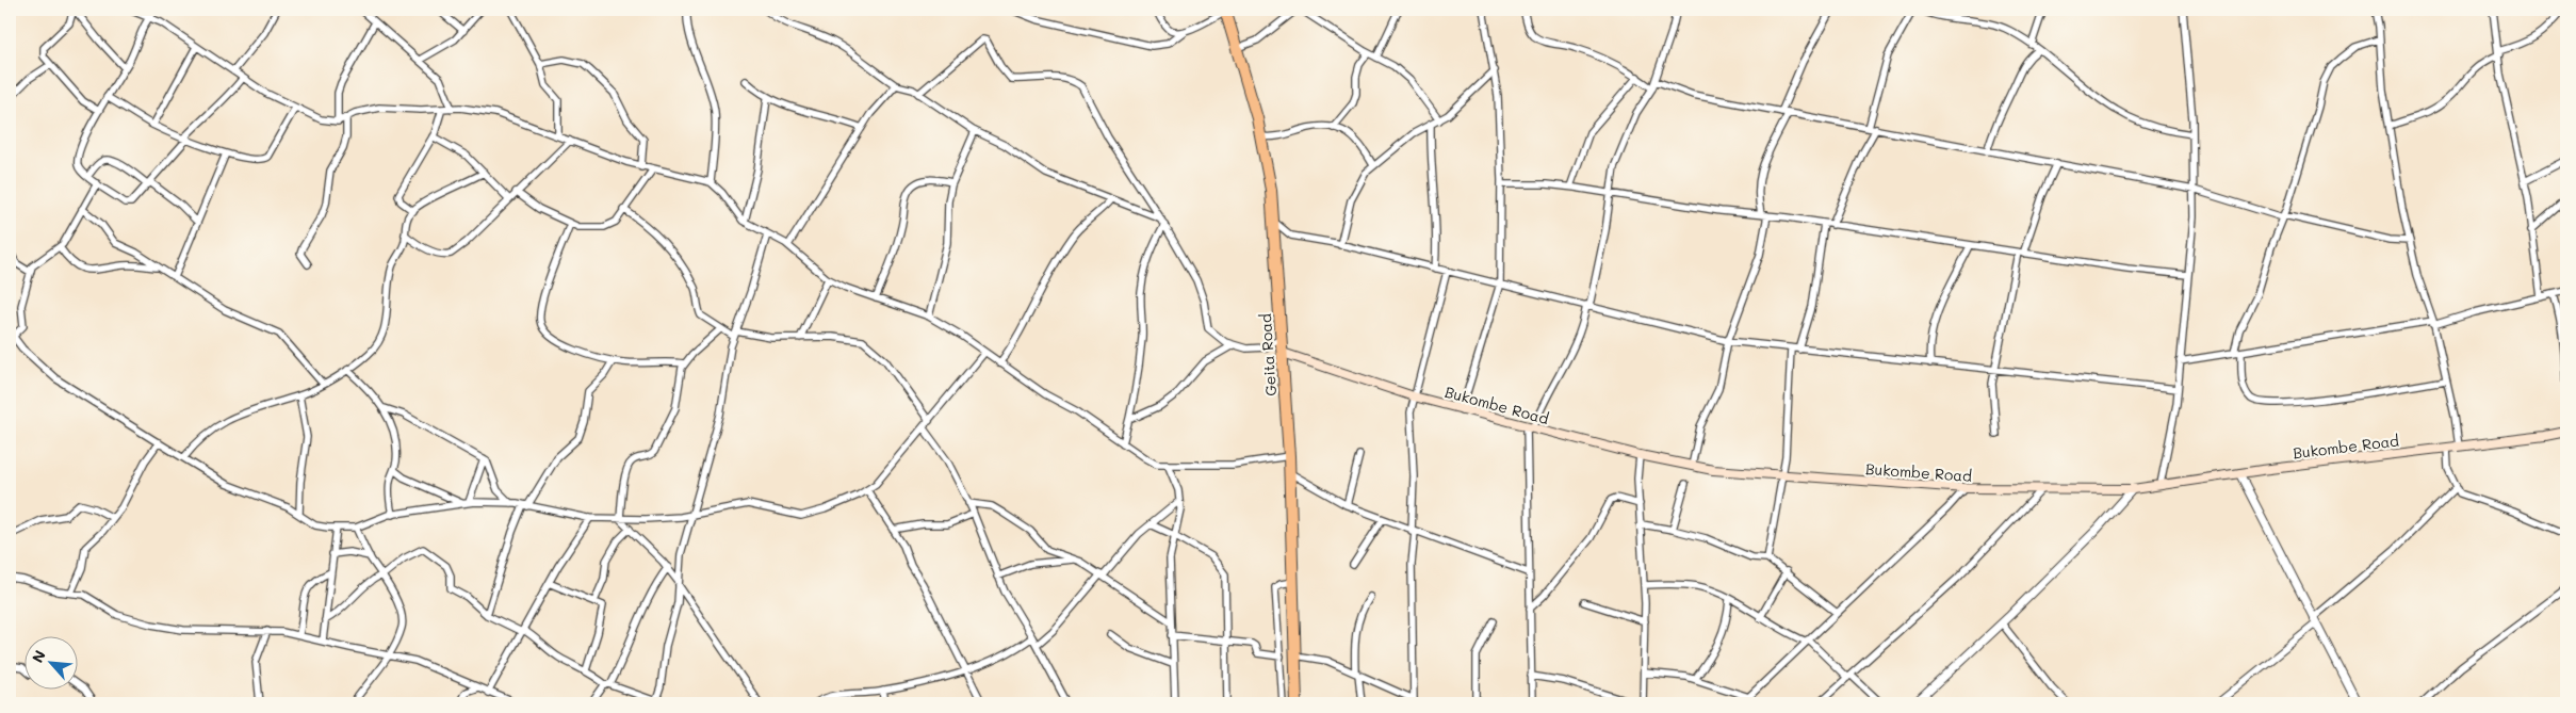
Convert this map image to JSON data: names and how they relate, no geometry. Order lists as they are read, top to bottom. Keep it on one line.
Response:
{"streets":{"highway":["Geita Road"],"main road":["Bukombe Road"]},"crossings":[["Geita Road","Bukombe Road"]],"north":"top left"}
